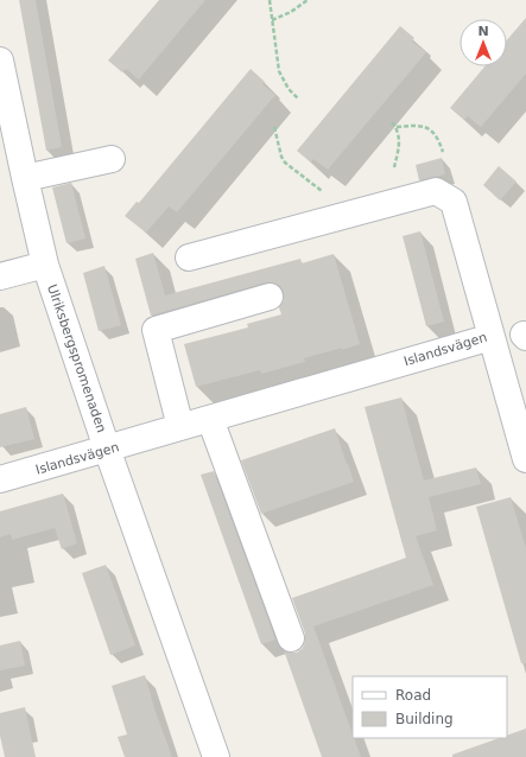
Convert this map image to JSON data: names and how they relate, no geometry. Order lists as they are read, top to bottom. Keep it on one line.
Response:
{"streets":{"street":["Islandsvägen","Ulriksbergspromenaden"]},"crossings":[["Islandsvägen","Ulriksbergspromenaden"]],"legend":["Road","Building"],"north":"top"}
